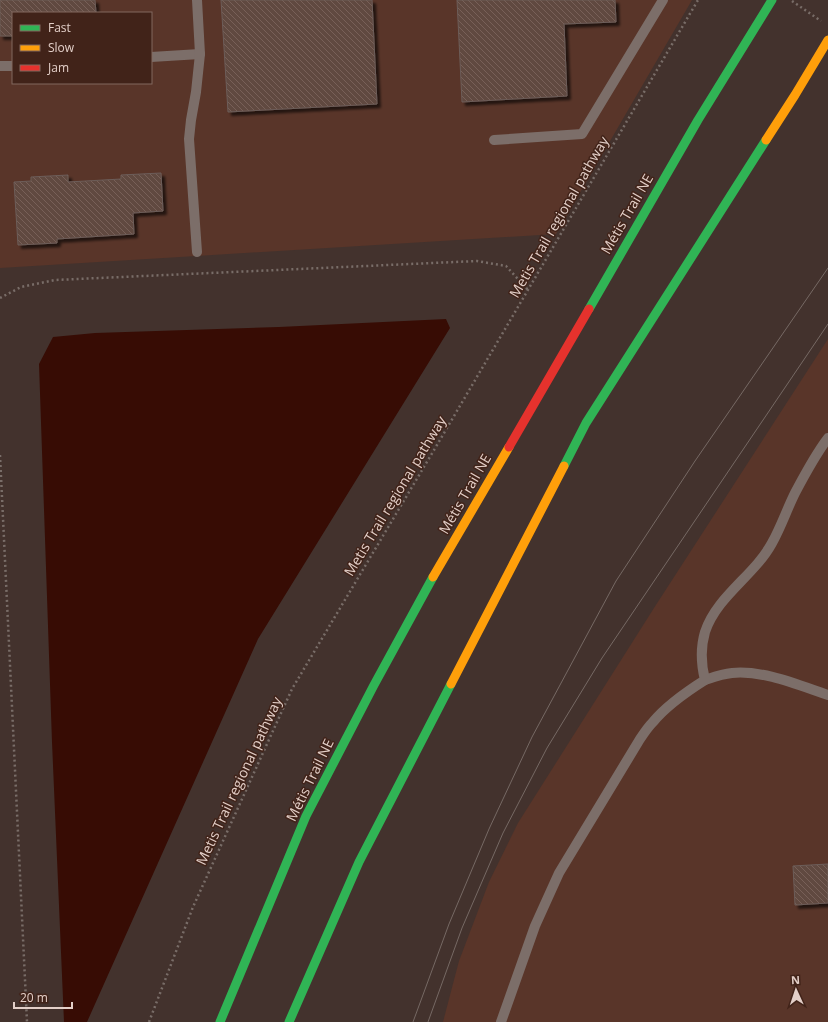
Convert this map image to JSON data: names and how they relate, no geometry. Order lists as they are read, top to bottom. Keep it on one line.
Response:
{"streets":{"main road":["Métis Trail NE"],"path":["Metis Trail regional pathway"]},"legend":["Fast","Slow","Jam"],"scale_bar":"20 m","north":"top"}
